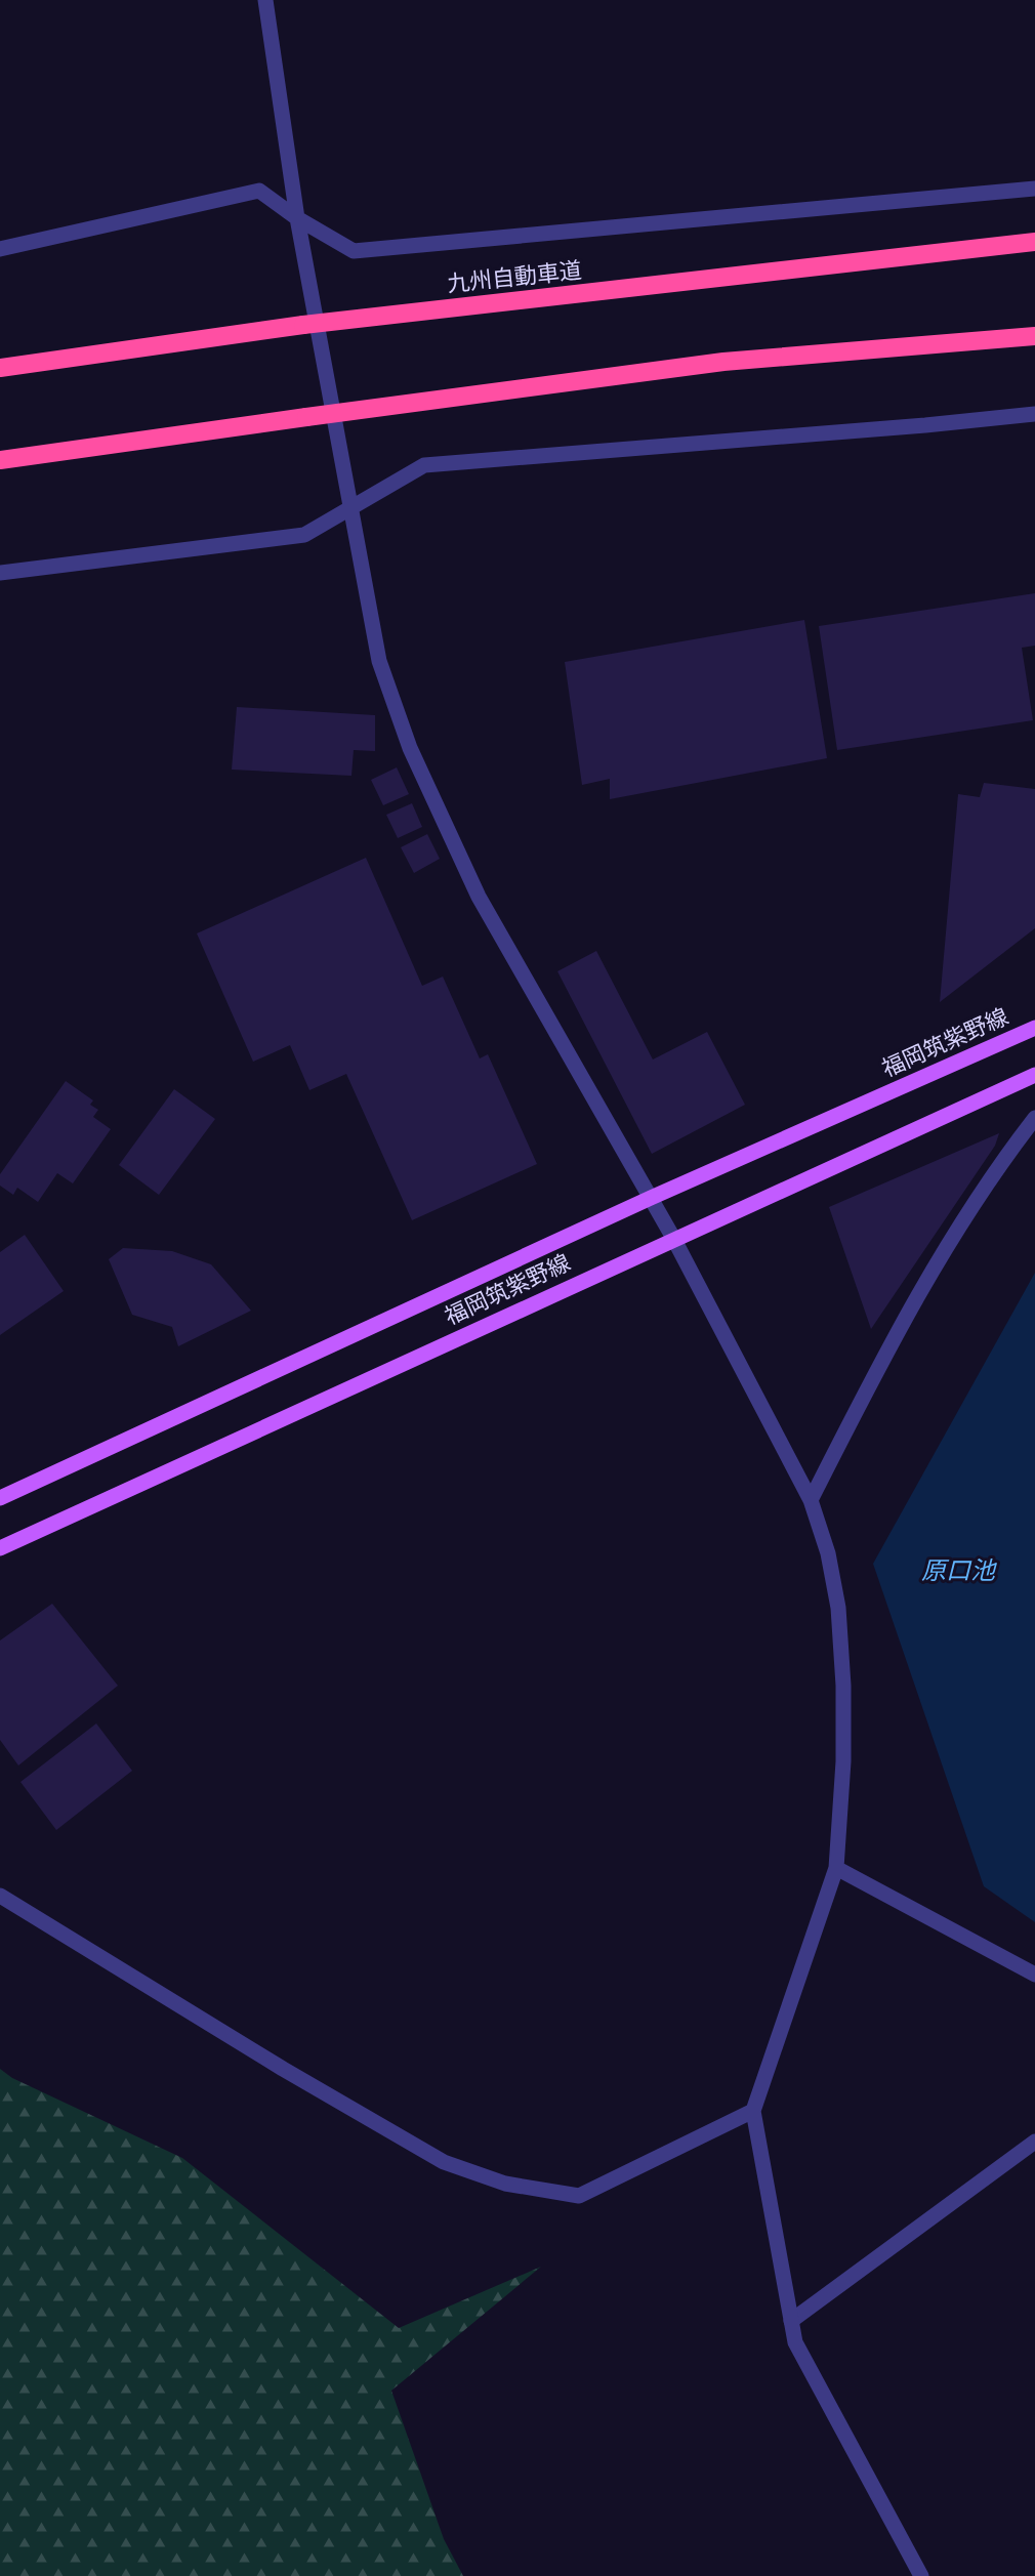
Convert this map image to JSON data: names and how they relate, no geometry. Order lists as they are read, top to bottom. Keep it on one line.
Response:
{"streets":{"highway":["九州自動車道"],"main road":["福岡筑紫野線"]},"water":["原口池"]}
